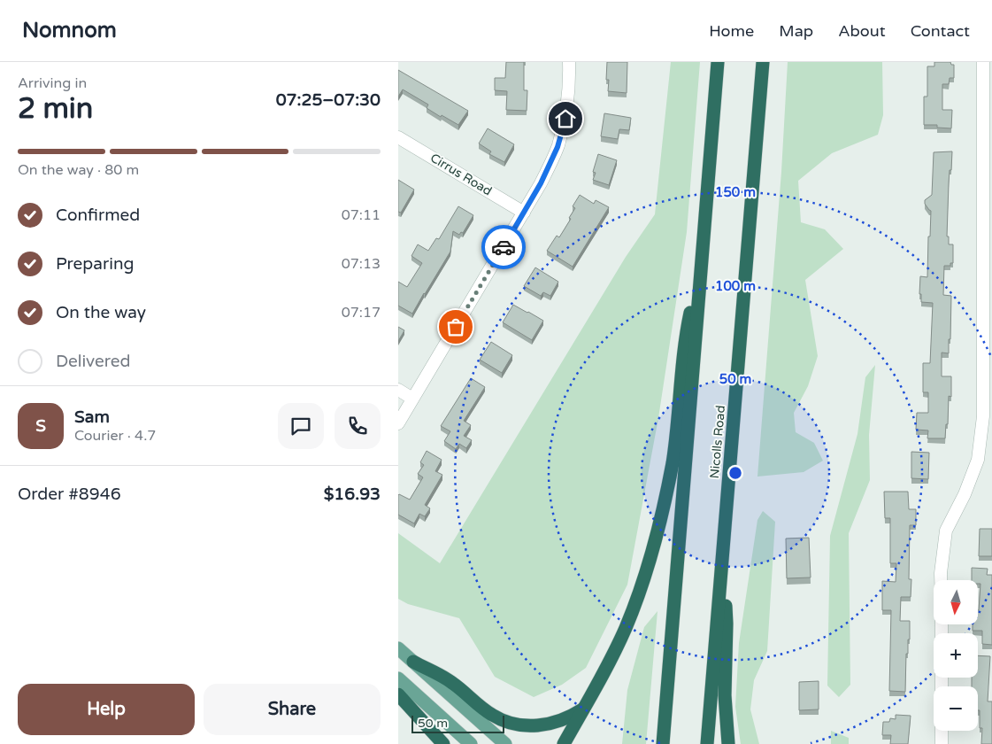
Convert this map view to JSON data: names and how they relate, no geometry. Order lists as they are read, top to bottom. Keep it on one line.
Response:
{"streets":{"highway":["Nicolls Road"],"street":["Cirrus Road"]},"scale_bar":"50 m","north":"bottom","page":{"header":"Nomnom","nav":["Home","Map","About","Contact"],"heading":["2 min","Arriving in","07:25–07:30"],"panel":["Sam","Courier · 4.7","Order #8946","$16.93"],"bar":"On the way · 80 m","list":[["Confirmed","07:11"],["Preparing","07:13"],["On the way","07:17"],"Delivered"],"round":"S","map_buttons":["+","−"],"buttons":["Help","Share"],"scale":"50 m"},"rings":["150 m","100 m","50 m"]}
